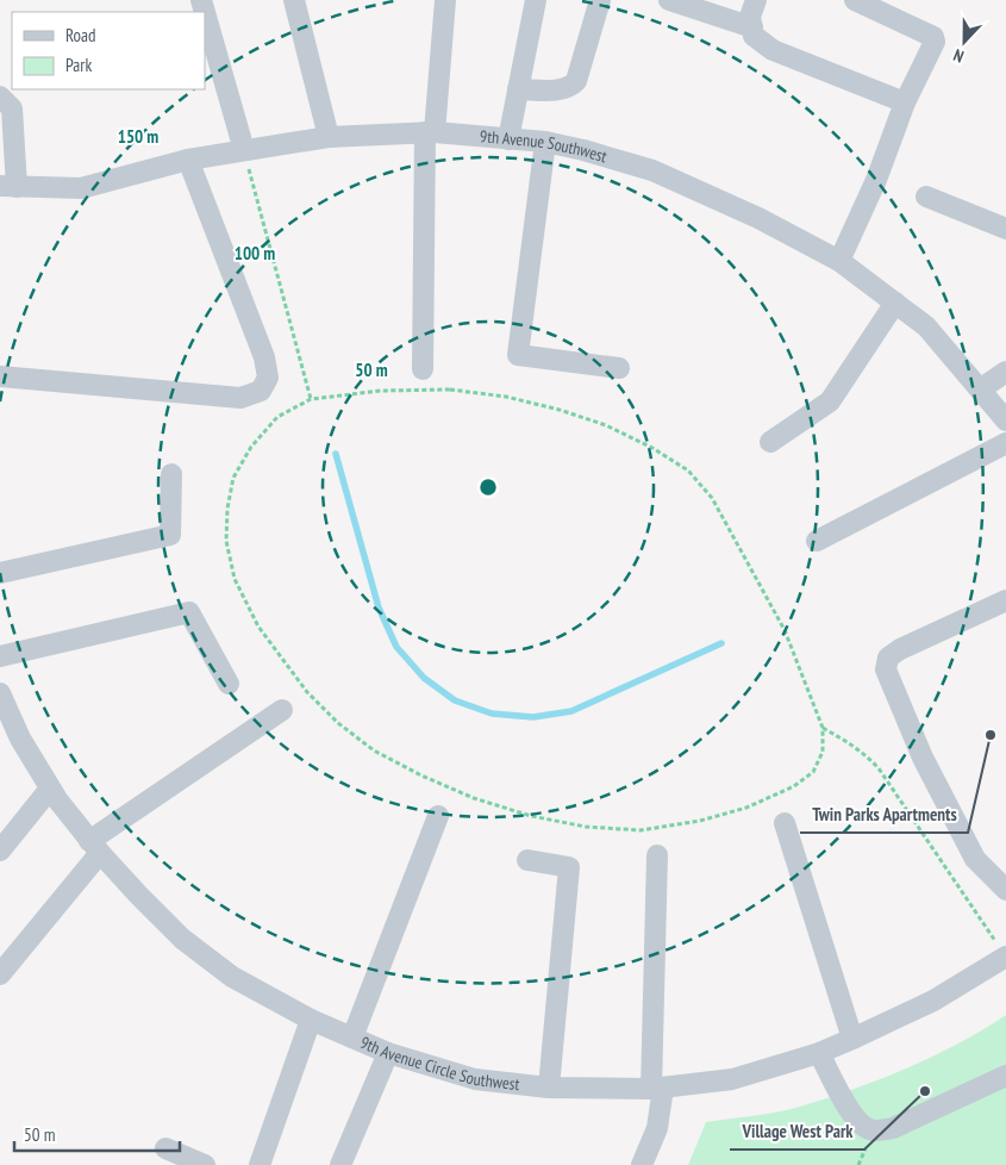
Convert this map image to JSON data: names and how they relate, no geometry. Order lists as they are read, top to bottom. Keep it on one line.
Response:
{"streets":{"street":["9th Avenue Southwest","9th Avenue Circle Southwest"]},"places":["Twin Parks Apartments","Village West Park"],"legend":["Road","Park"],"scale_bar":"50 m","north":"bottom","rings":["150 m","100 m","50 m"]}
